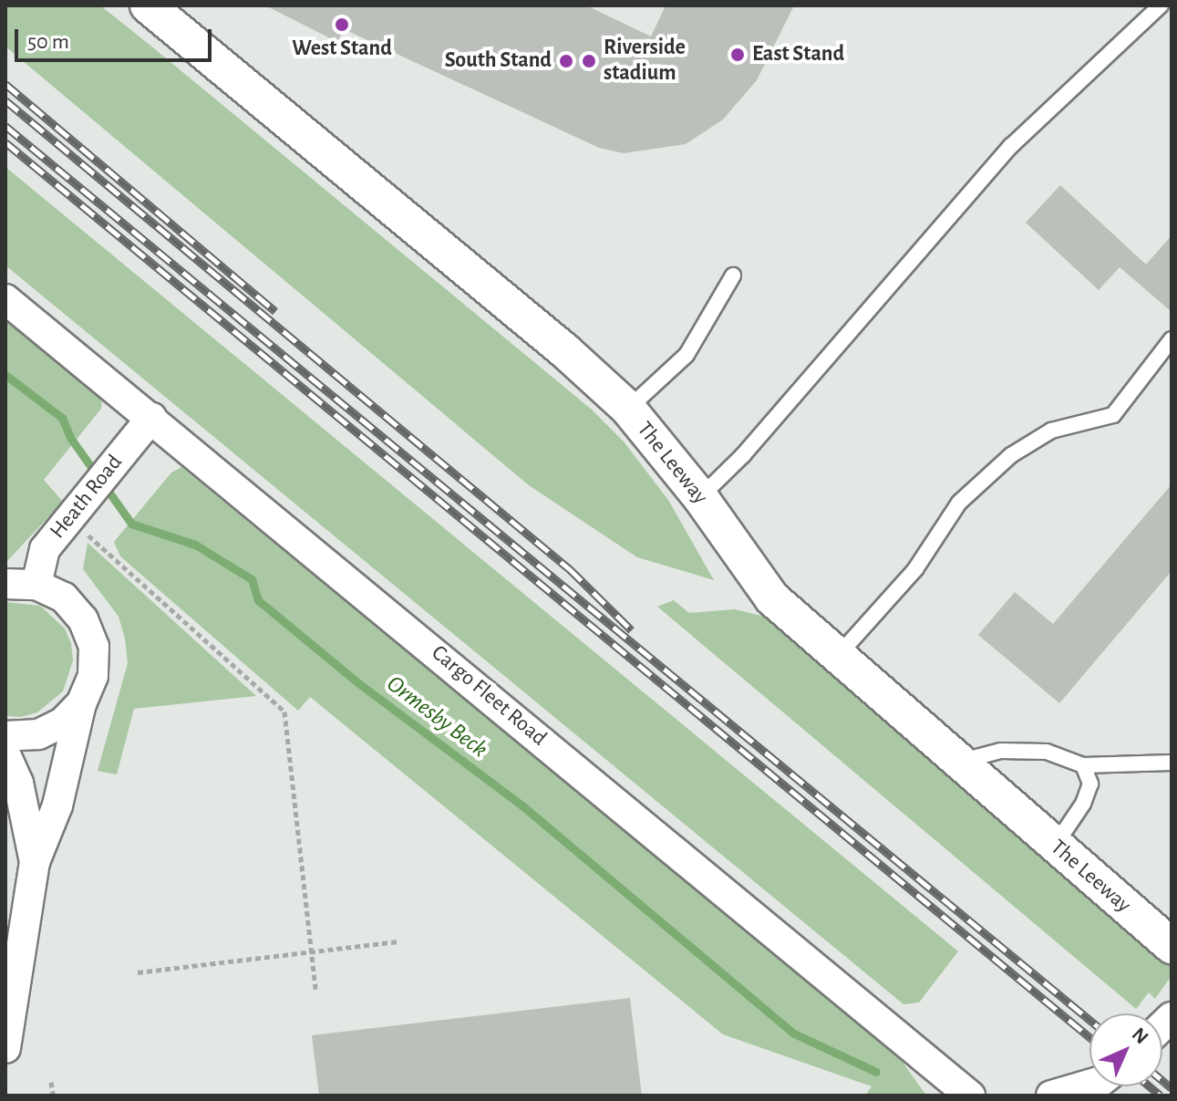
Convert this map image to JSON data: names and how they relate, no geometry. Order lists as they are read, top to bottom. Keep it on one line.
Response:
{"streets":{"street":["The Leeway","Heath Road","Cargo Fleet Road"]},"crossings":[["Heath Road","Cargo Fleet Road"]],"water":["Ormesby Beck"],"places":["West Stand","East Stand","South Stand","Riverside stadium"],"scale_bar":"50 m","north":"top right"}
